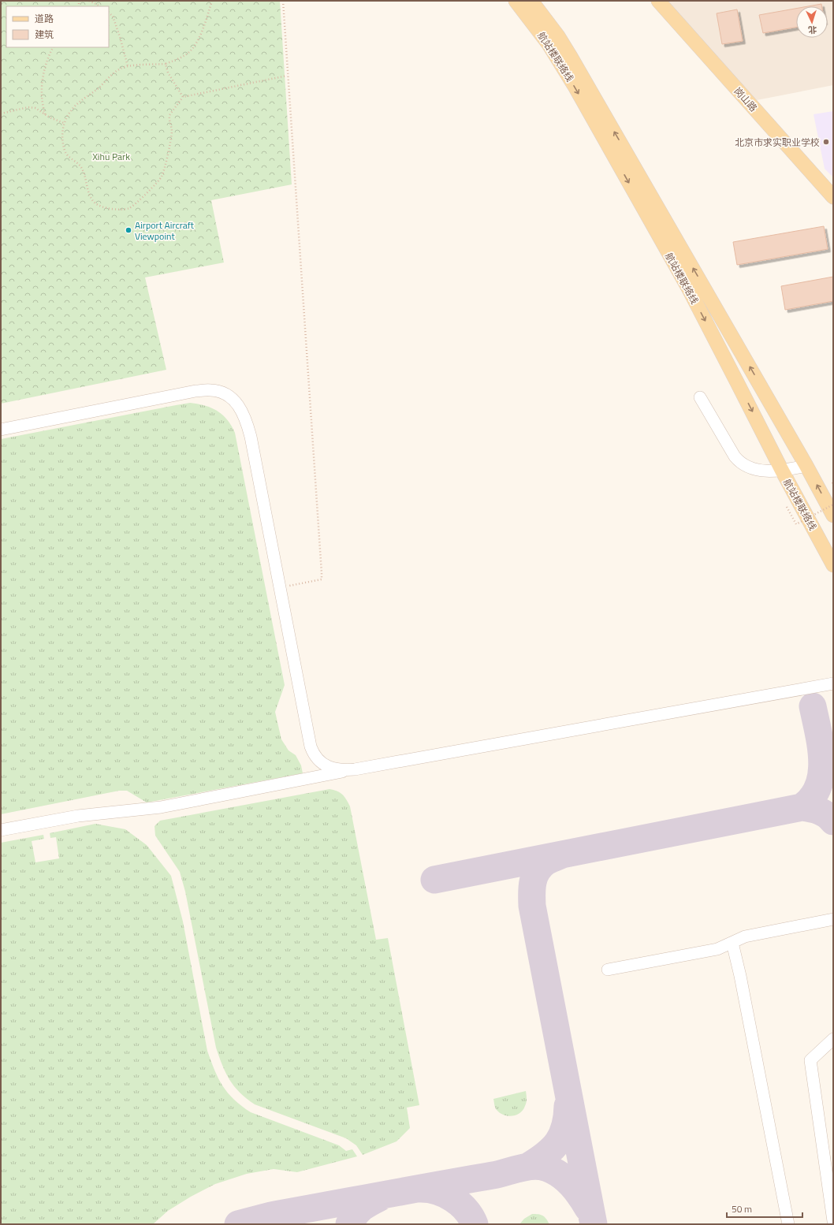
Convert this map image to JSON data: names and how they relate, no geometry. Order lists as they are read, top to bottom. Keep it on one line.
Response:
{"streets":{"main road":["航站楼联络线","岗山路"]},"parks":["Xihu Park"],"places":["北京市求实职业学校","Airport Aircraft Viewpoint"],"legend":["道路","建筑"],"scale_bar":"50 m","north":"bottom"}
